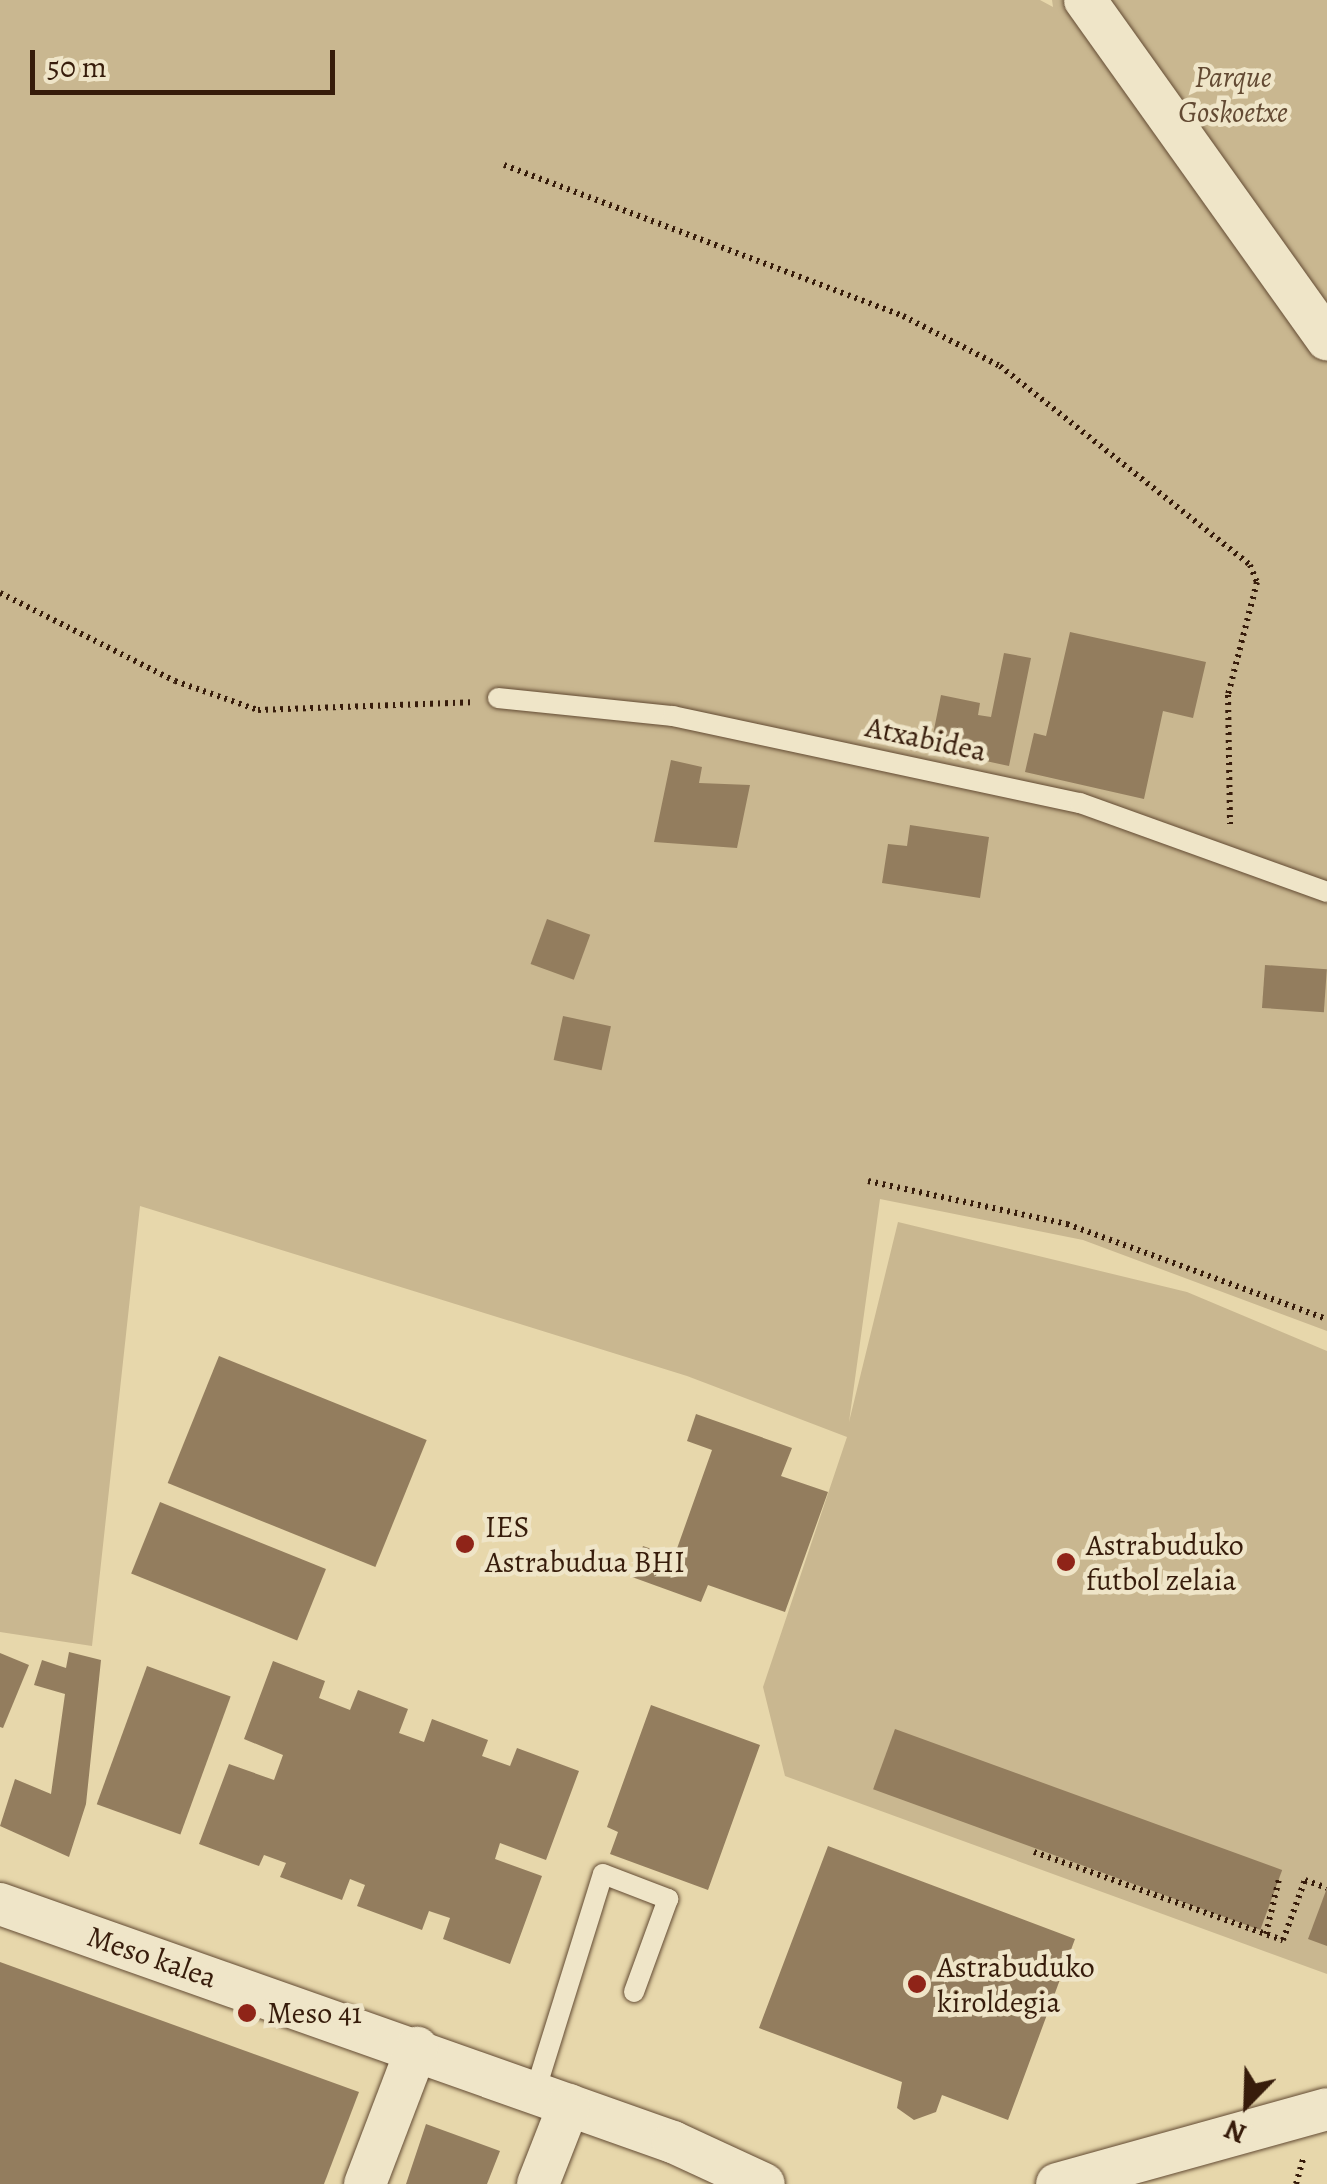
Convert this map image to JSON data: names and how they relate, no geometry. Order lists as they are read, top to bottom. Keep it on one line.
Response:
{"streets":{"street":["Meso kalea"],"lane":["Atxabidea"]},"parks":["Parque Goskoetxe"],"places":["IES Astrabudua BHI","Astrabuduko futbol zelaia","Astrabuduko kiroldegia","Meso 41"],"scale_bar":"50 m","north":"bottom left"}
